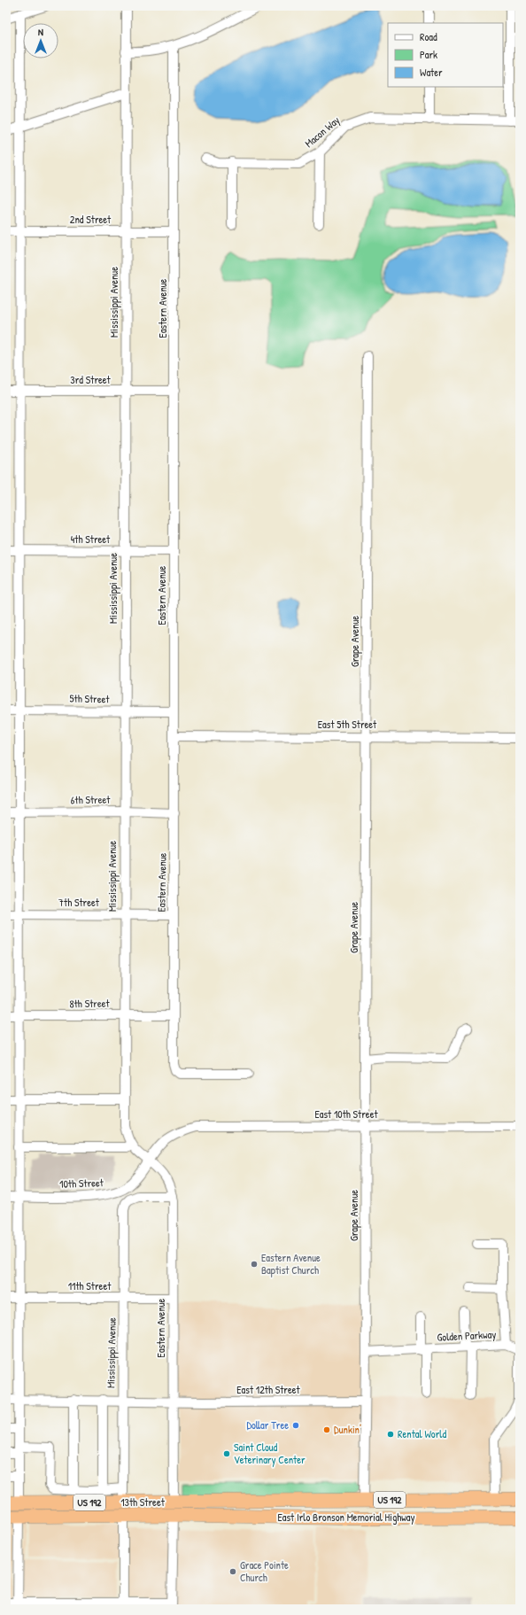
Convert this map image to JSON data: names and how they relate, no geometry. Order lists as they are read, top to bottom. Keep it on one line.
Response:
{"streets":{"highway":["US 192","13th Street","East Irlo Bronson Memorial Highway"],"street":["Macon Way","2nd Street","Mississippi Avenue","Eastern Avenue","3rd Street","4th Street","Grape Avenue","5th Street","East 5th Street","6th Street","7th Street","8th Street","East 10th Street","10th Street","11th Street","Golden Parkway","East 12th Street"]},"crossings":[["2nd Street","Mississippi Avenue"],["2nd Street","Eastern Avenue"],["Mississippi Avenue","Eastern Avenue"],["Mississippi Avenue","3rd Street"],["Mississippi Avenue","4th Street"],["Mississippi Avenue","5th Street"],["Mississippi Avenue","6th Street"],["Mississippi Avenue","7th Street"],["Mississippi Avenue","8th Street"],["Mississippi Avenue","10th Street"],["Mississippi Avenue","11th Street"],["Mississippi Avenue","East 12th Street"],["Mississippi Avenue","13th Street"],["Eastern Avenue","3rd Street"],["Eastern Avenue","4th Street"],["Eastern Avenue","5th Street"],["Eastern Avenue","East 5th Street"],["Eastern Avenue","6th Street"],["Eastern Avenue","7th Street"],["Eastern Avenue","8th Street"],["Eastern Avenue","10th Street"],["Eastern Avenue","11th Street"],["Eastern Avenue","East 12th Street"],["Eastern Avenue","13th Street"],["Eastern Avenue","East Irlo Bronson Memorial Highway"],["Grape Avenue","East 5th Street"],["Grape Avenue","East 10th Street"],["Grape Avenue","Golden Parkway"],["Grape Avenue","East 12th Street"],["Grape Avenue","East Irlo Bronson Memorial Highway"],["East 10th Street","10th Street"],["Golden Parkway","East Irlo Bronson Memorial Highway"],["13th Street","East Irlo Bronson Memorial Highway"]],"places":["Eastern Avenue Baptist Church","Dollar Tree","Dunkin'","Rental World","Saint Cloud Veterinary Center","Grace Pointe Church"],"legend":["Road","Park","Water"],"north":"top"}
